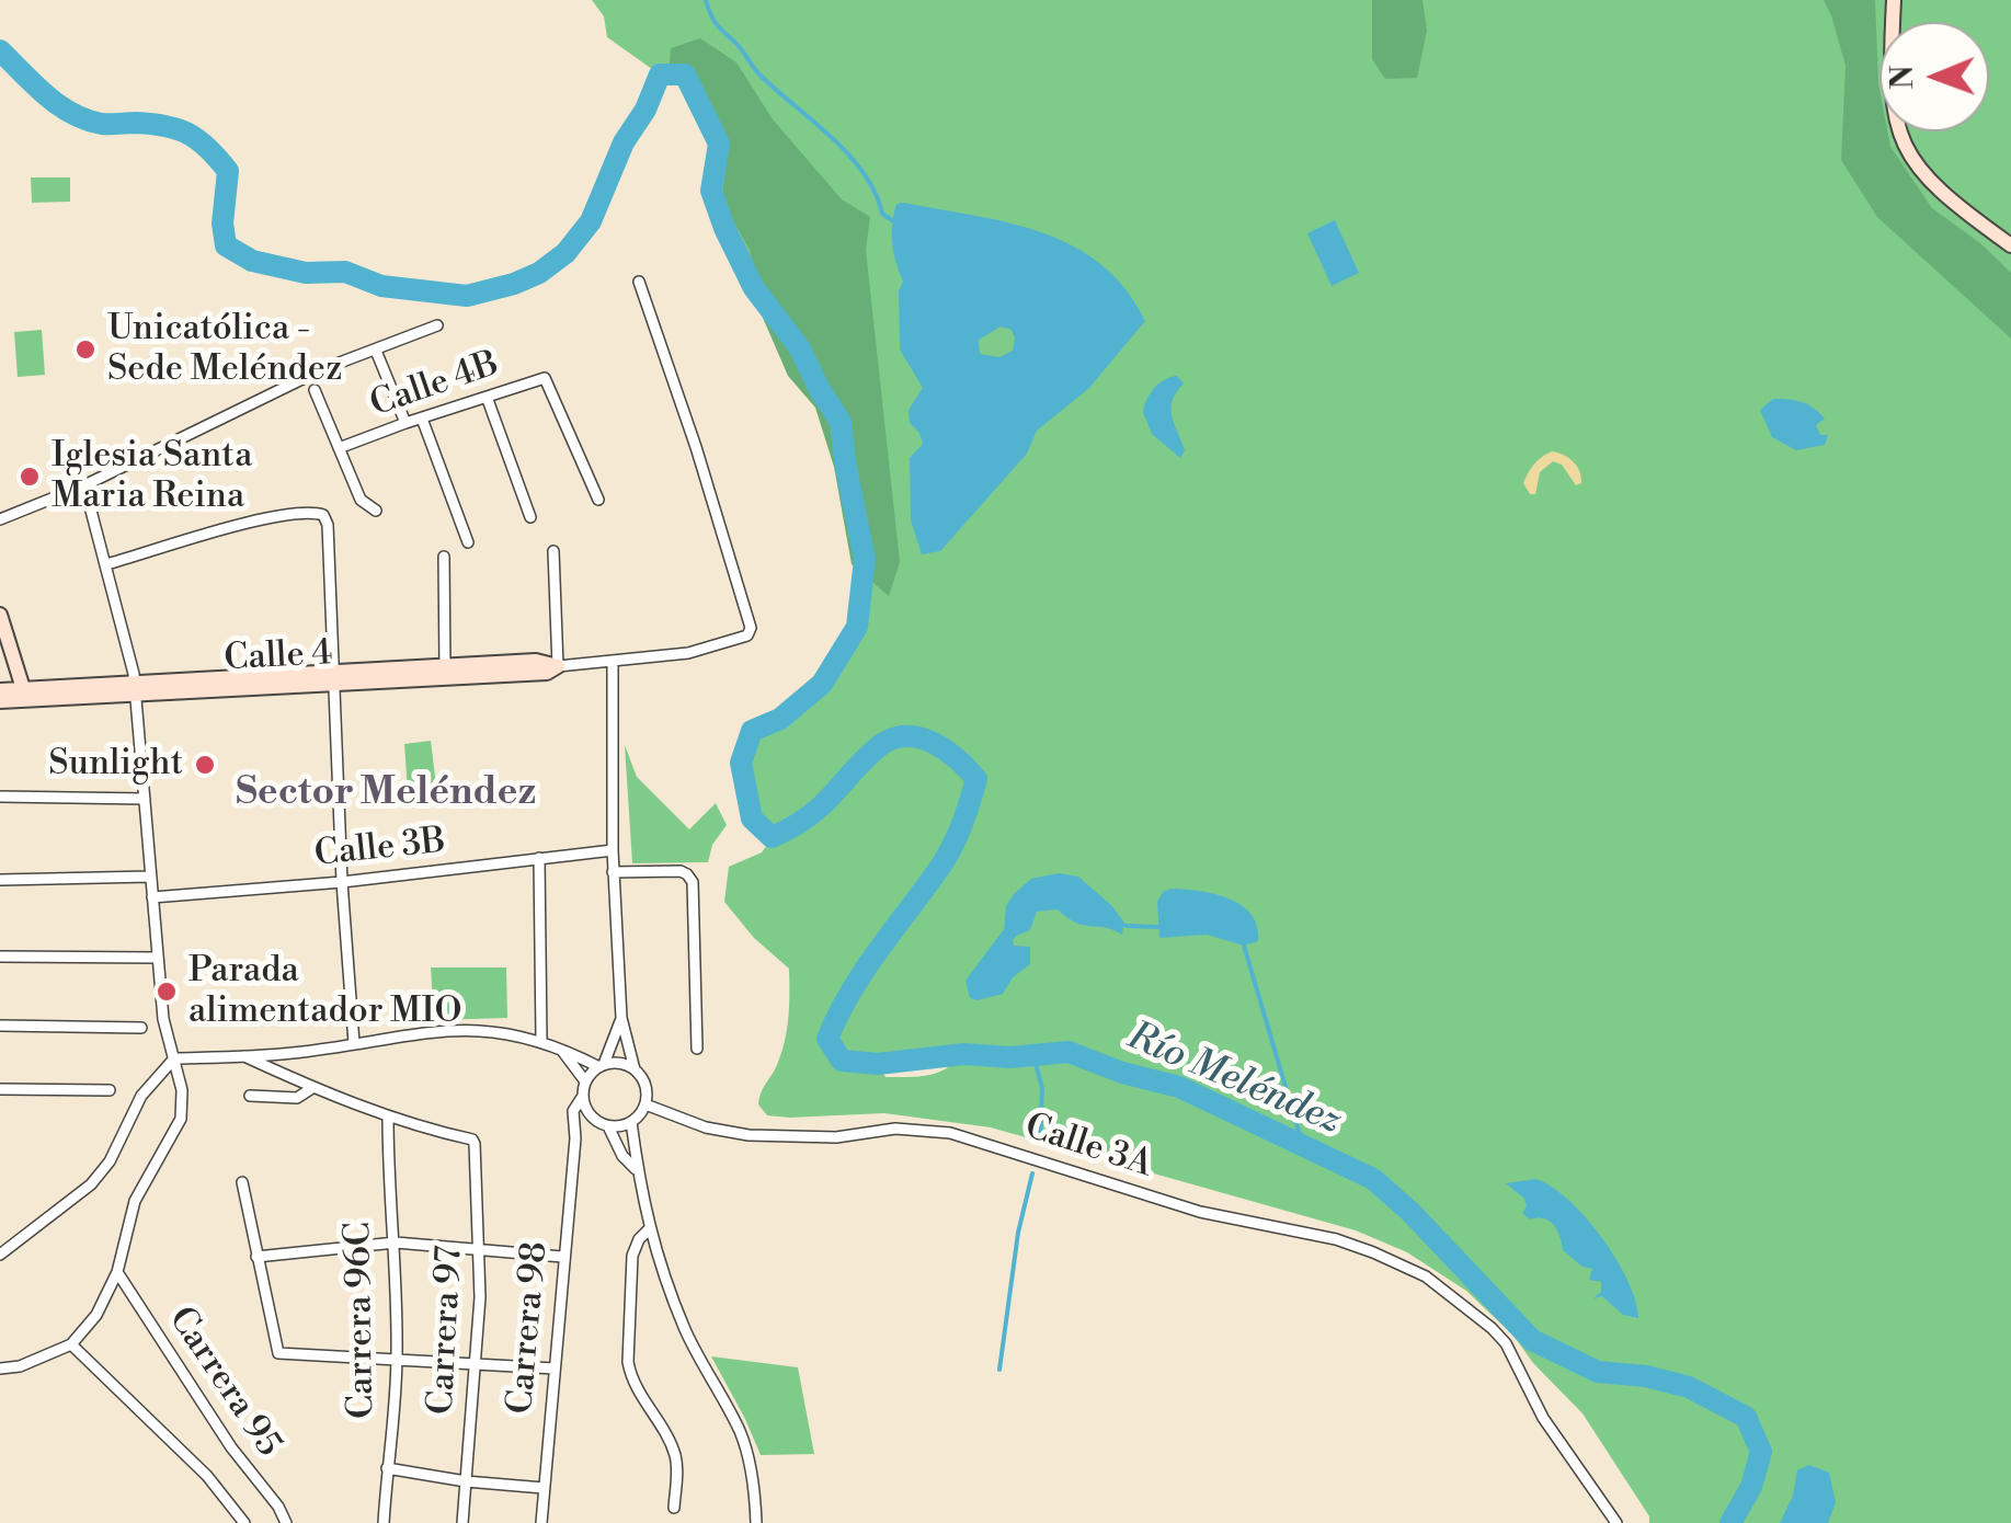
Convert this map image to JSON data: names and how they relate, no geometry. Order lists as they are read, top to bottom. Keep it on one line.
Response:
{"streets":{"street":["Calle 4B","Calle 4","Calle 3B","Calle 3A","Carrera 96C","Carrera 98","Carrera 97","Carrera 95"]},"crossings":[["Calle 3A","Carrera 98"],["Carrera 96C","Carrera 97"]],"districts":["Sector Meléndez"],"water":["Río Meléndez"],"places":["Unicatólica - Sede Meléndez","Iglesia Santa Maria Reina","Sunlight","Parada alimentador MIO"],"north":"left"}
